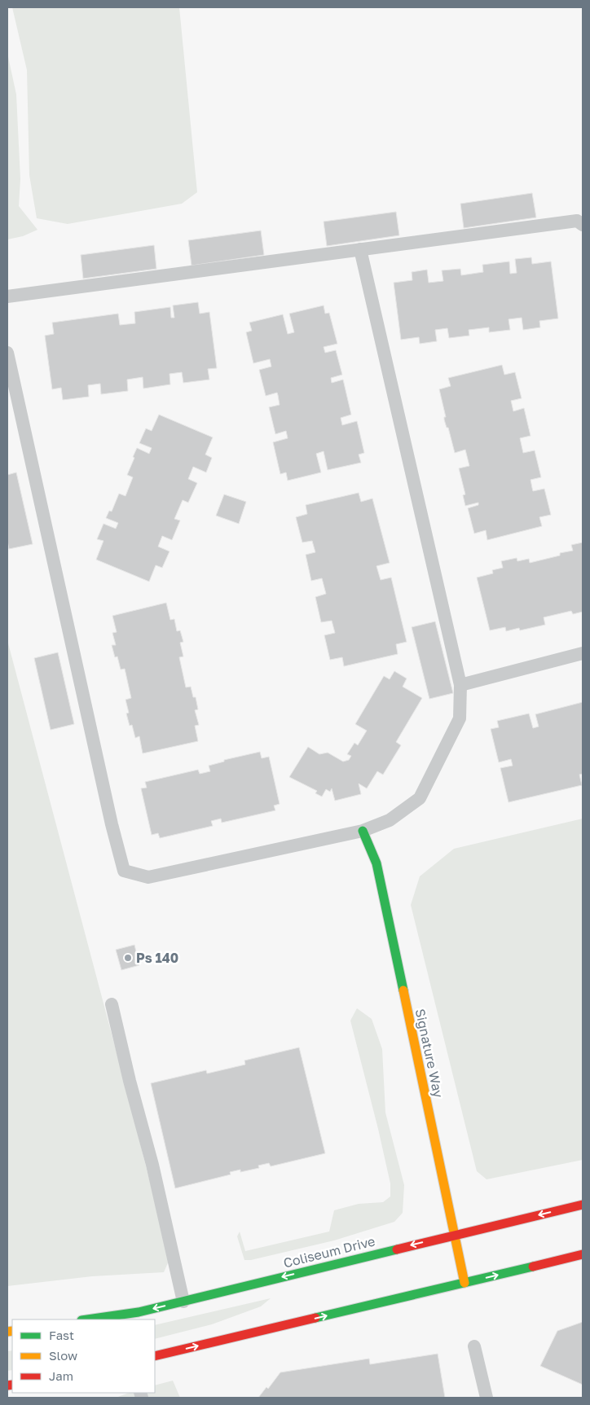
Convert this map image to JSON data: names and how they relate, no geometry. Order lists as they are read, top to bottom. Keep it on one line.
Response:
{"streets":{"street":["Signature Way","Coliseum Drive"]},"crossings":[["Signature Way","Coliseum Drive"]],"places":["Ps 140"],"legend":["Fast","Slow","Jam"]}
